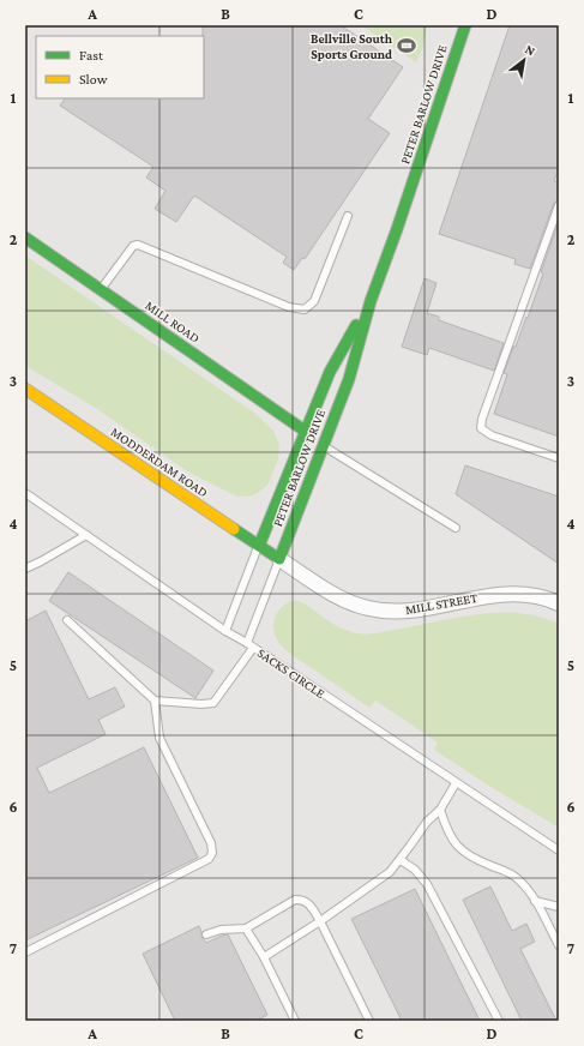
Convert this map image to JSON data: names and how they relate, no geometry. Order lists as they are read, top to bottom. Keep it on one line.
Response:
{"streets":{"street":["PETER BARLOW DRIVE","MILL ROAD","MODDERDAM ROAD","MILL STREET"],"lane":["SACKS CIRCLE"]},"crossings":[["PETER BARLOW DRIVE","MILL ROAD"],["PETER BARLOW DRIVE","MODDERDAM ROAD"],["PETER BARLOW DRIVE","MILL STREET"],["PETER BARLOW DRIVE","SACKS CIRCLE"],["MODDERDAM ROAD","MILL STREET"]],"places":{"sports":["Bellville South Sports Ground"]},"legend":["Fast","Slow"],"north":"top right","grid":{"columns":["A","B","C","D"],"rows":["1","2","3","4","5","6","7"]}}
